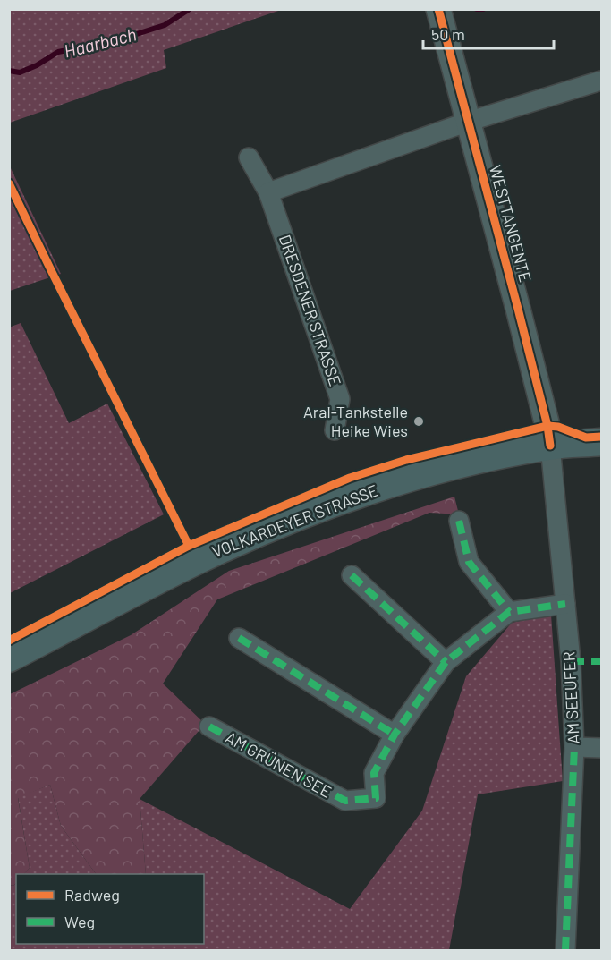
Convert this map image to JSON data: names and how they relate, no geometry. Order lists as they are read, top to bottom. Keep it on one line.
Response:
{"streets":{"main road":["VOLKARDEYER STRASSE"],"street":["WESTTANGENTE","DRESDENER STRASSE","AM SEEUFER","AM GRÜNEN SEE"]},"crossings":[["WESTTANGENTE","VOLKARDEYER STRASSE"],["WESTTANGENTE","AM SEEUFER"],["VOLKARDEYER STRASSE","AM SEEUFER"]],"water":["Haarbach"],"places":["Aral-Tankstelle Heike Wies"],"legend":["Radweg","Weg"],"scale_bar":"50 m"}
